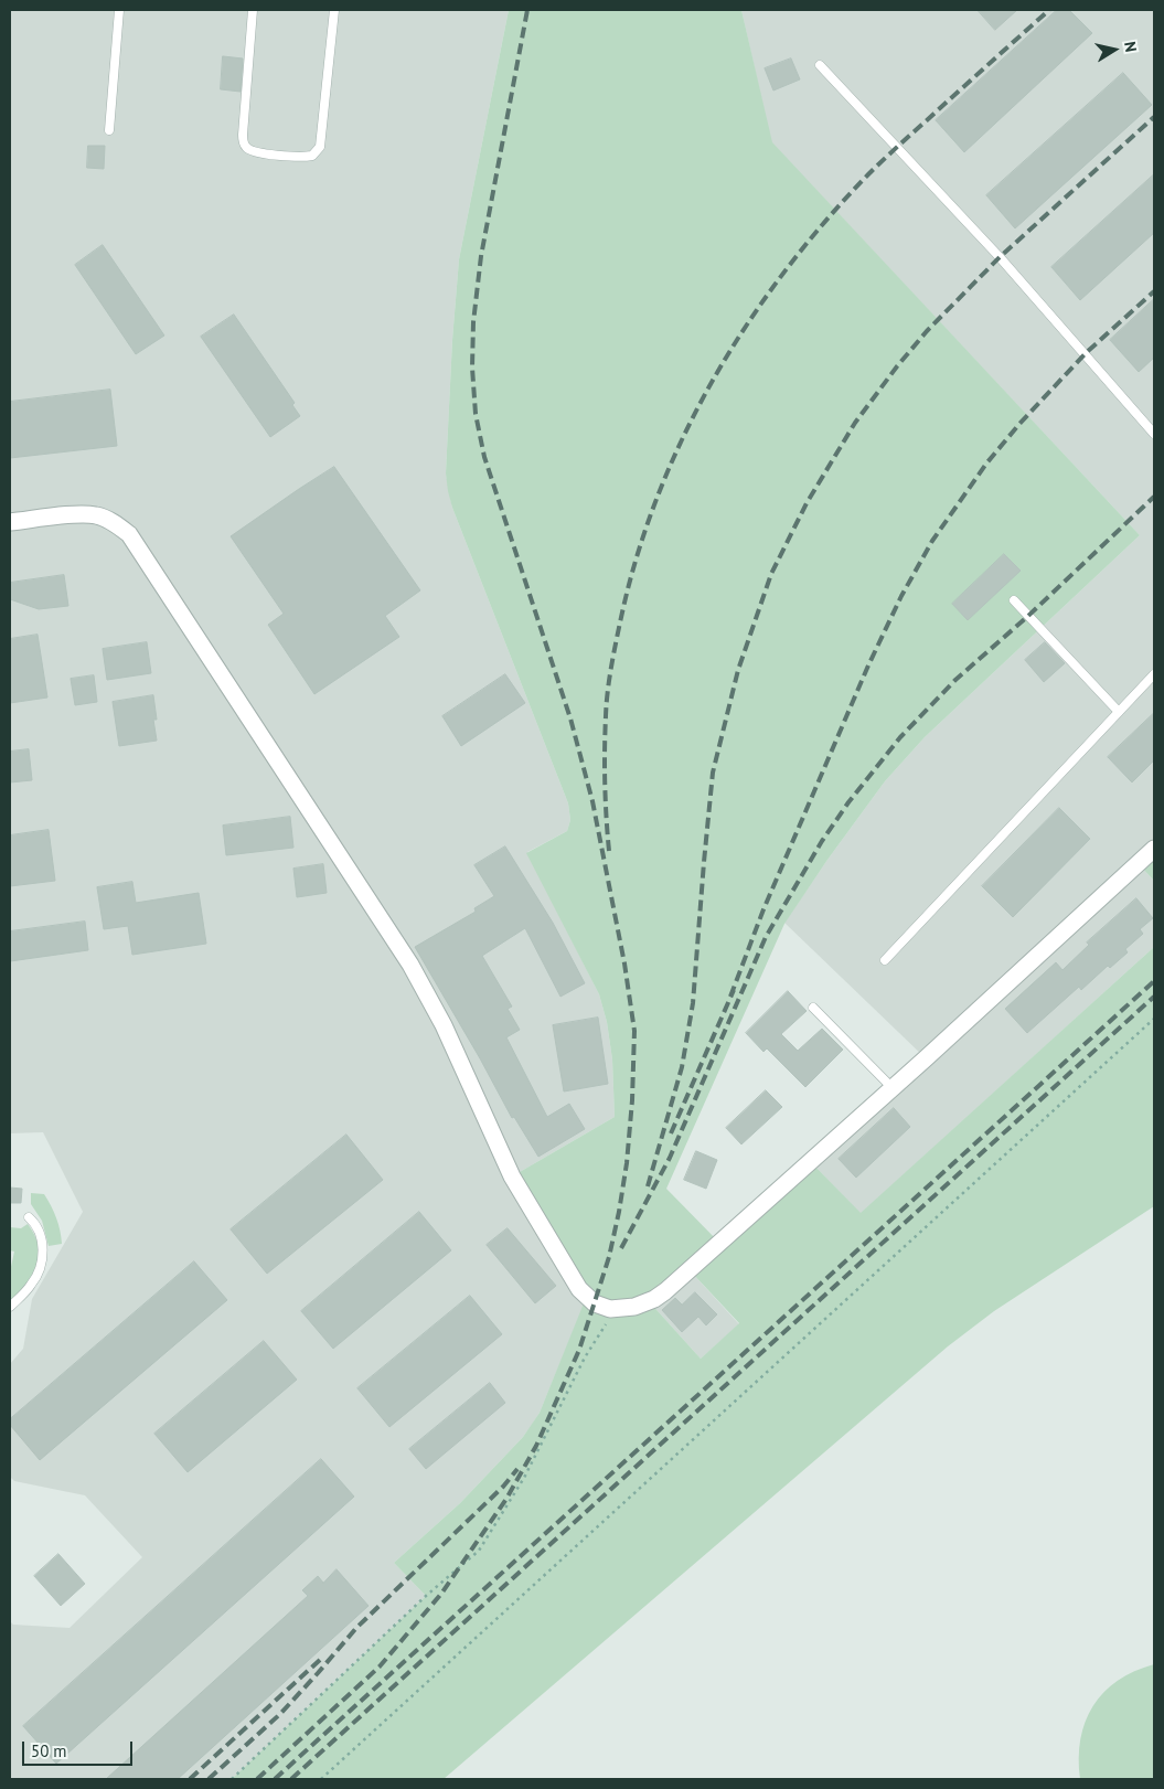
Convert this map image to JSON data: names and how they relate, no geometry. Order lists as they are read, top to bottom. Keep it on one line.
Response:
{"scale_bar":"50 m","north":"right"}
